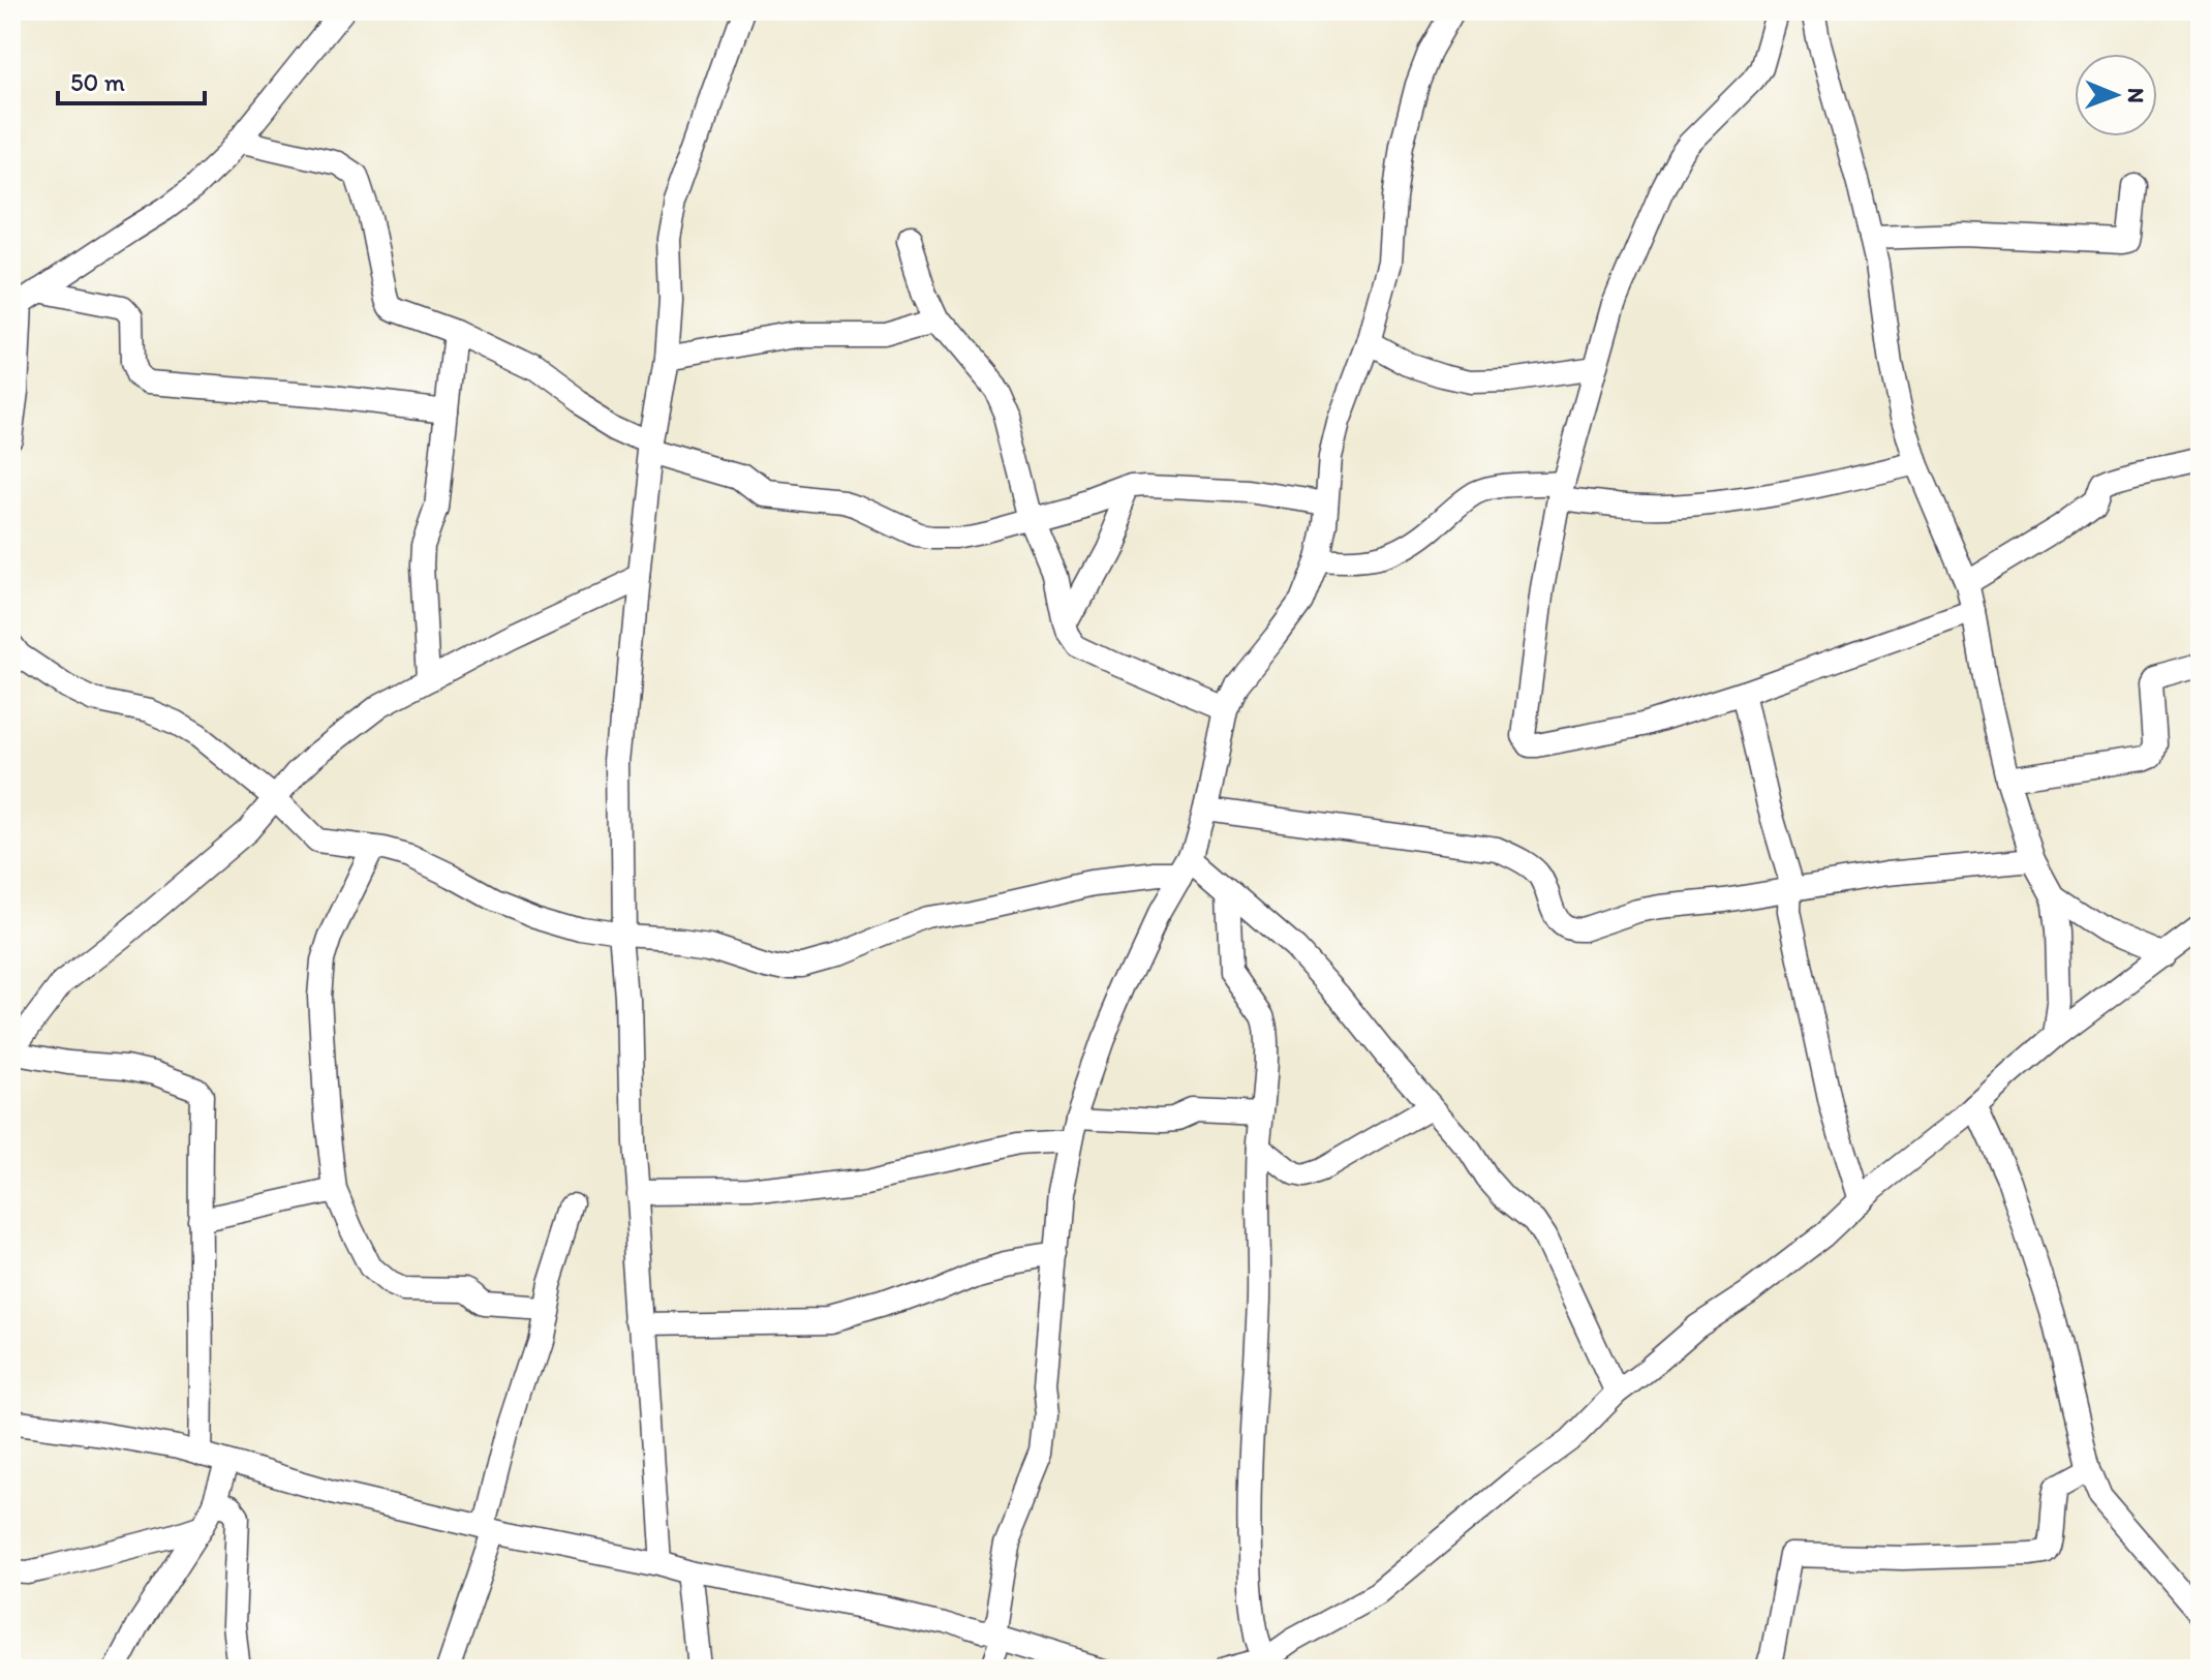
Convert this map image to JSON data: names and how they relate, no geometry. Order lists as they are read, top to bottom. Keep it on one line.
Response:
{"scale_bar":"50 m","north":"right"}
